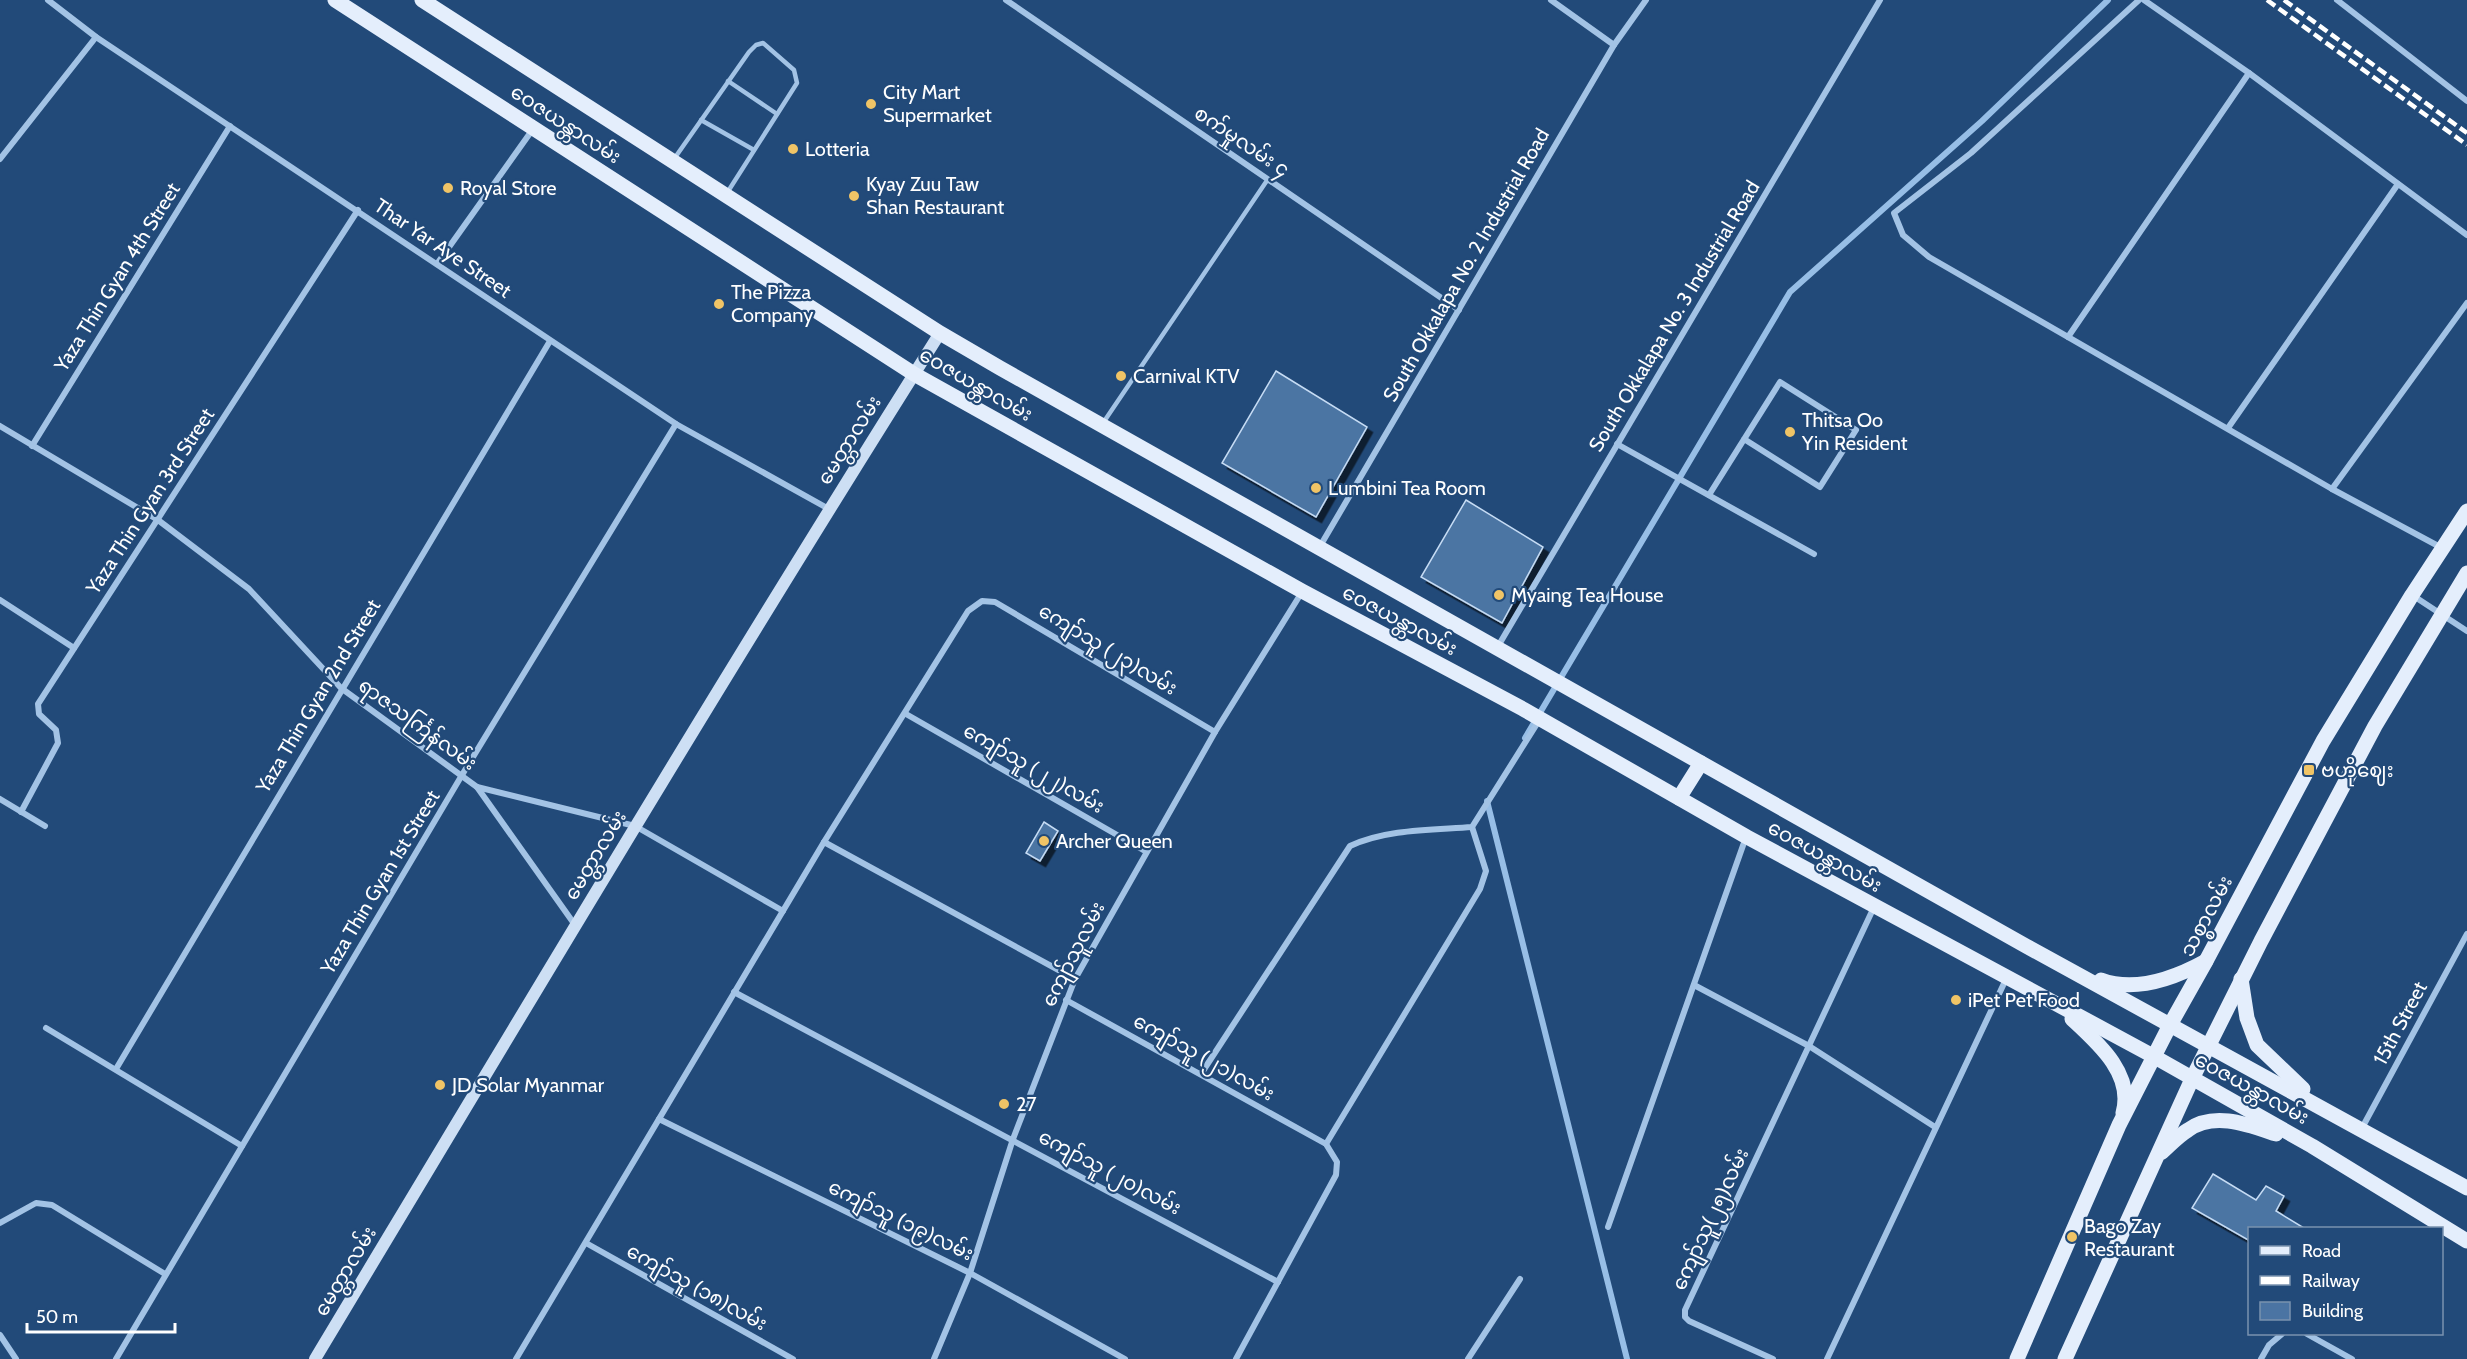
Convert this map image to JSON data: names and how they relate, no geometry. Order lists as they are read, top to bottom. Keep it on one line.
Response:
{"streets":{"main road":["ဝေဇယန္တာလမ်း","မေတ္တာလမ်း","သစ္စာလမ်း"],"street":["စက်မှုလမ်း ၄","Thar Yar Aye Street","South Okkalapa No. 2 Industrial Road","Yaza Thin Gyan 4th Street","South Okkalapa No. 3 Industrial Road","Yaza Thin Gyan 3rd Street","ကျော်သူ (၂၃)လမ်း","Yaza Thin Gyan 2nd Street","ရာဇသင်္ကြန်လမ်း","ကျော်သူ (၂၂)လမ်း","Yaza Thin Gyan 1st Street","ကျော်သူလမ်း","15th Street","ကျော်သူ (၂၁)လမ်း","ကျော်သူ (၂၀)လမ်း","ကျော်သူ(၂၅)လမ်း","ကျော်သူ (၁၉)လမ်း","ကျော်သူ (၁၈)လမ်း"]},"crossings":[["ဝေဇယန္တာလမ်း","South Okkalapa No. 2 Industrial Road"],["ဝေဇယန္တာလမ်း","South Okkalapa No. 3 Industrial Road"],["ဝေဇယန္တာလမ်း","မေတ္တာလမ်း"],["ဝေဇယန္တာလမ်း","သစ္စာလမ်း"],["ဝေဇယန္တာလမ်း","ကျော်သူလမ်း"],["ဝေဇယန္တာလမ်း","15th Street"],["ဝေဇယန္တာလမ်း","ကျော်သူ(၂၅)လမ်း"],["စက်မှုလမ်း ၄","South Okkalapa No. 2 Industrial Road"],["Thar Yar Aye Street","Yaza Thin Gyan 4th Street"],["Thar Yar Aye Street","မေတ္တာလမ်း"],["Thar Yar Aye Street","Yaza Thin Gyan 3rd Street"],["Thar Yar Aye Street","Yaza Thin Gyan 2nd Street"],["Thar Yar Aye Street","Yaza Thin Gyan 1st Street"],["Yaza Thin Gyan 4th Street","ရာဇသင်္ကြန်လမ်း"],["Yaza Thin Gyan 3rd Street","ရာဇသင်္ကြန်လမ်း"],["ကျော်သူ (၂၃)လမ်း","ကျော်သူ (၂၂)လမ်း"],["ကျော်သူ (၂၃)လမ်း","ကျော်သူလမ်း"],["Yaza Thin Gyan 2nd Street","ရာဇသင်္ကြန်လမ်း"],["ရာဇသင်္ကြန်လမ်း","Yaza Thin Gyan 1st Street"],["ကျော်သူ (၂၂)လမ်း","ကျော်သူလမ်း"],["ကျော်သူလမ်း","ကျော်သူ (၂၁)လမ်း"],["ကျော်သူလမ်း","ကျော်သူ (၂၀)လမ်း"],["ကျော်သူလမ်း","ကျော်သူ (၁၉)လမ်း"]],"places":{"other":["City Mart Supermarket","Lotteria","Royal Store","Kyay Zuu Taw Shan Restaurant","The Pizza Company","Carnival KTV","Thitsa Oo Yin Resident","Lumbini Tea Room","Myaing Tea House","Archer Queen","iPet Pet Food","JD Solar Myanmar","27","Bago Zay Restaurant"],"transit":["ဗဟိုဈေး"]},"legend":["Road","Railway","Building"],"scale_bar":"50 m"}
